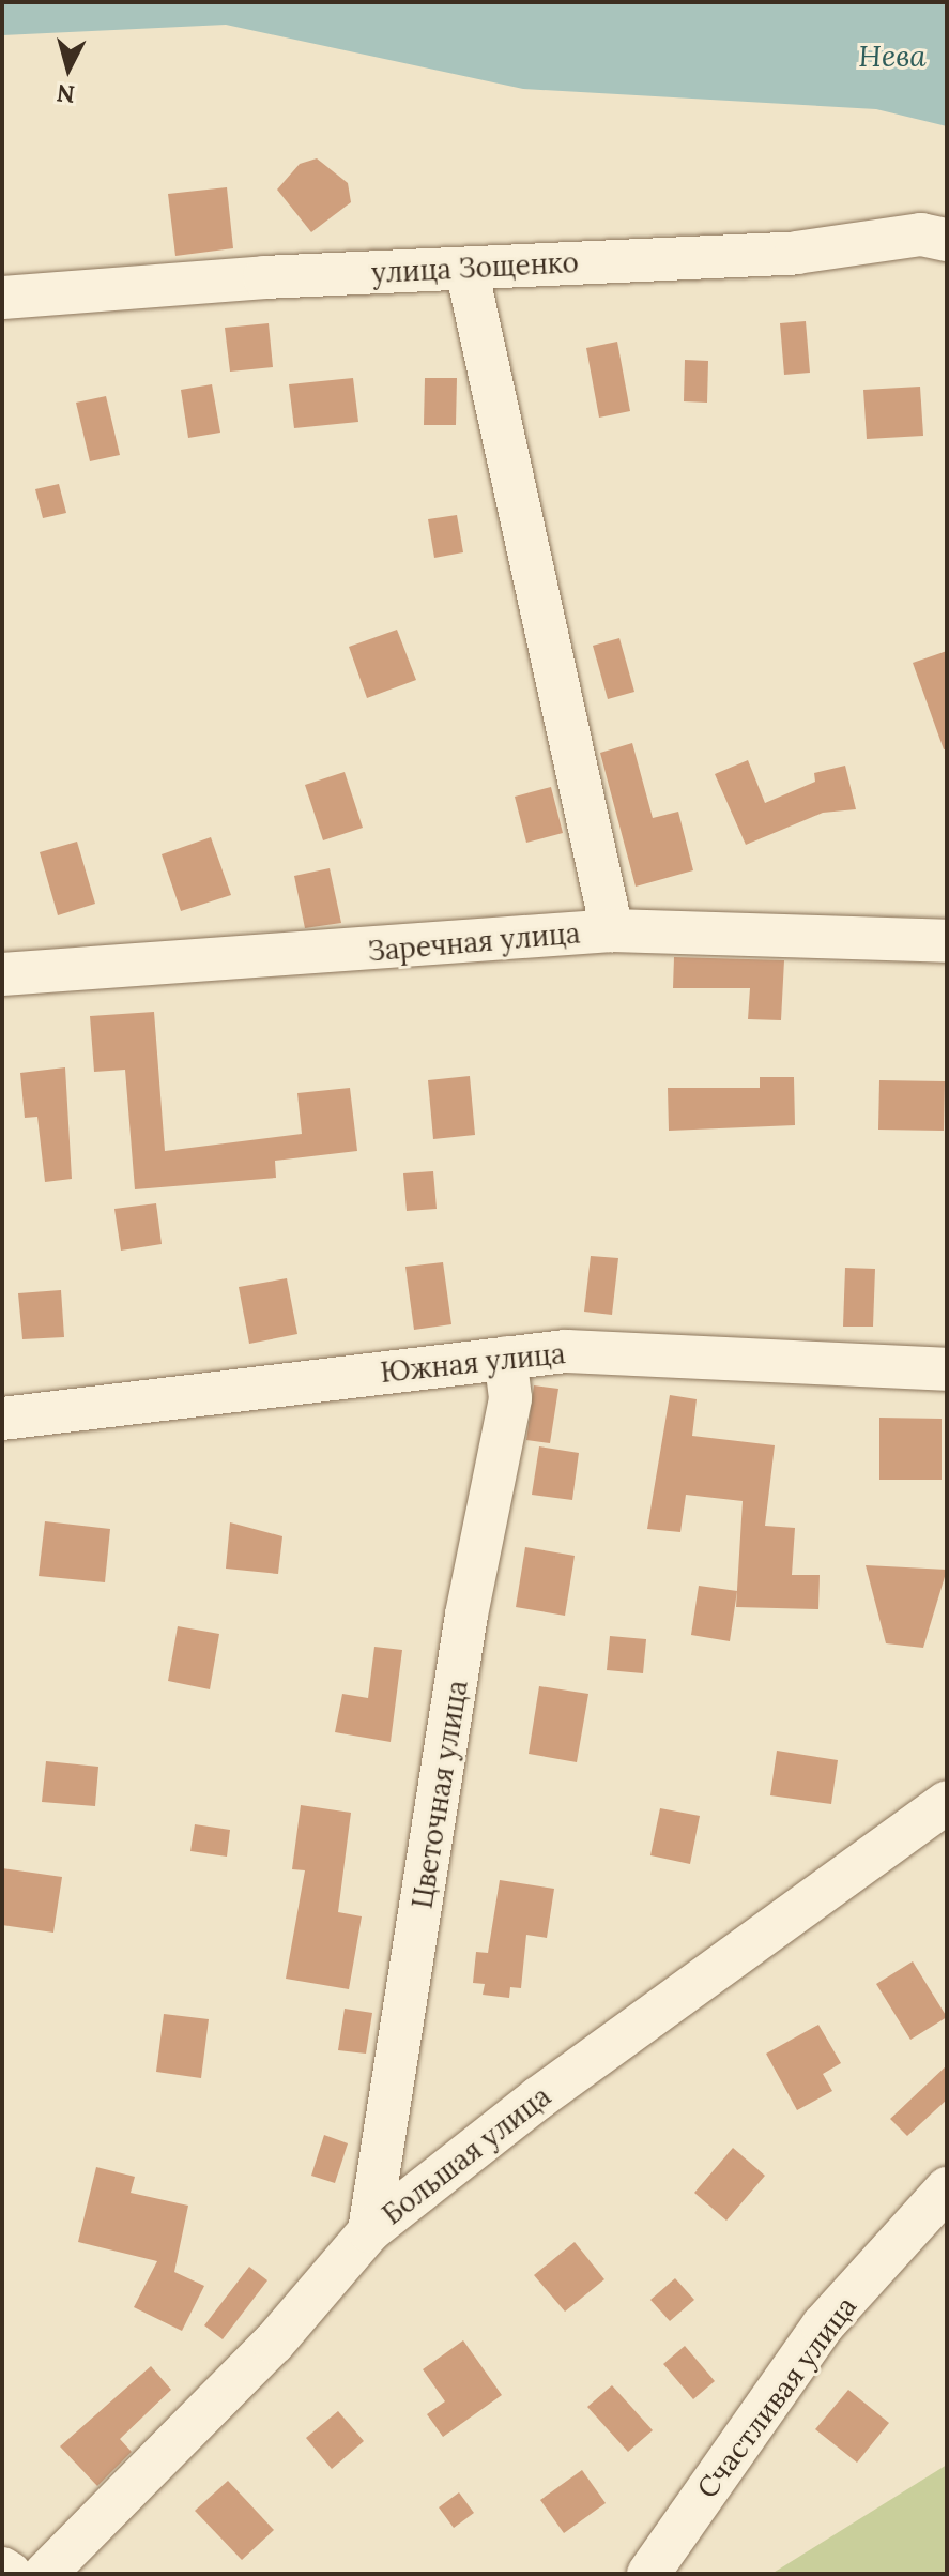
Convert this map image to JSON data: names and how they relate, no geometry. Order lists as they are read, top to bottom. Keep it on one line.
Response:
{"streets":{"street":["улица Зощенко","Заречная улица","Южная улица","Цветочная улица","Большая улица","Счастливая улица"]},"crossings":[["Южная улица","Цветочная улица"],["Цветочная улица","Большая улица"]],"water":["Нева"],"north":"bottom"}
